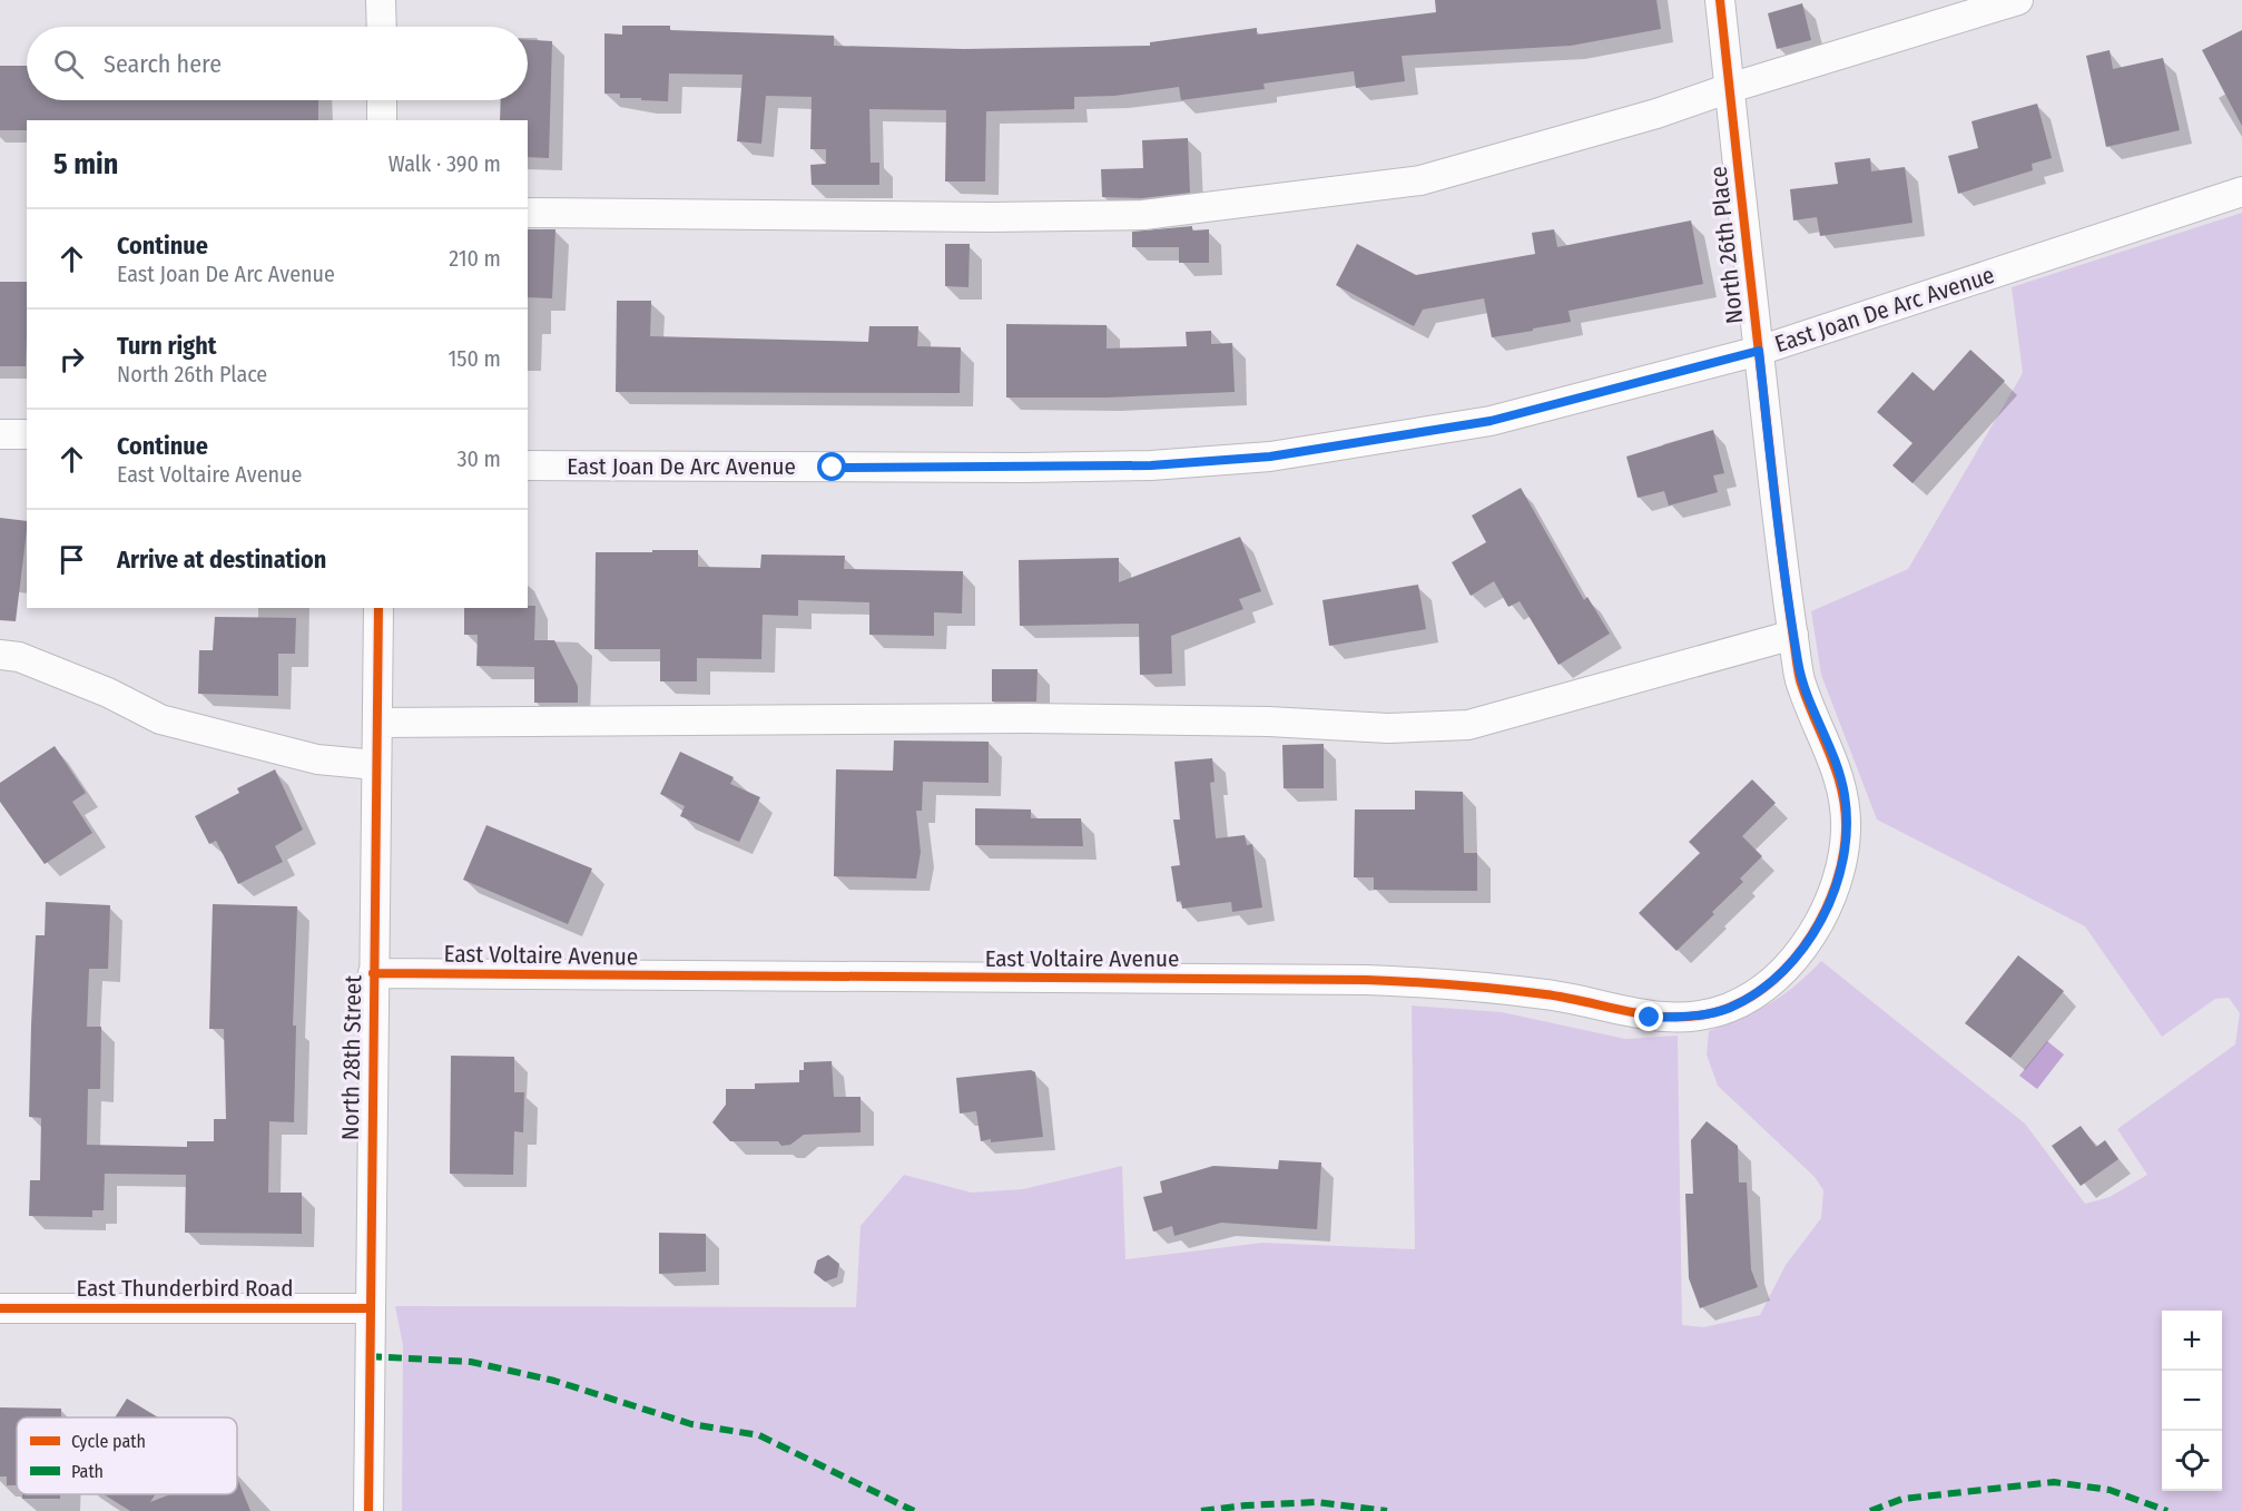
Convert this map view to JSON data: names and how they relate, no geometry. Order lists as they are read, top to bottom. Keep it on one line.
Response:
{"streets":{"street":["North 26th Place","East Joan De Arc Avenue","East Voltaire Avenue","North 28th Street","East Thunderbird Road"]},"crossings":[["North 26th Place","East Joan De Arc Avenue"],["North 26th Place","East Voltaire Avenue"],["East Voltaire Avenue","North 28th Street"],["North 28th Street","East Thunderbird Road"]],"legend":["Cycle path","Path"],"page":{"search":"Search here","heading":["5 min","Walk · 390 m"],"list":[["Continue","East Joan De Arc Avenue","210 m"],["Turn right","North 26th Place","150 m"],["Continue","East Voltaire Avenue","30 m"],"Arrive at destination"],"map_buttons":["+","−"]}}
